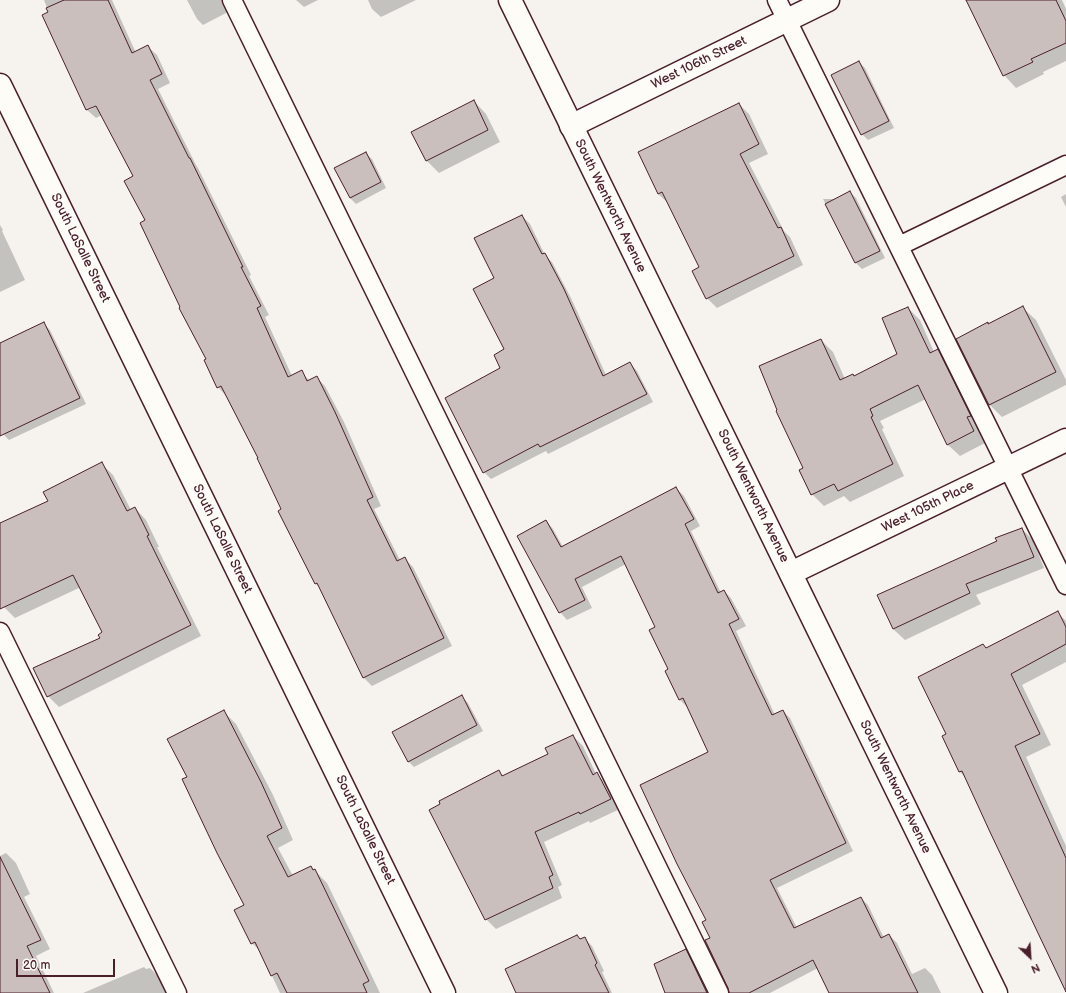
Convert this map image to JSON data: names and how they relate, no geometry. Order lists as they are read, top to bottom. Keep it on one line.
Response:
{"streets":{"street":["West 106th Street","South Wentworth Avenue","South LaSalle Street","West 105th Place"]},"crossings":[["West 106th Street","South Wentworth Avenue"],["South Wentworth Avenue","West 105th Place"]],"scale_bar":"20 m","north":"bottom right"}
